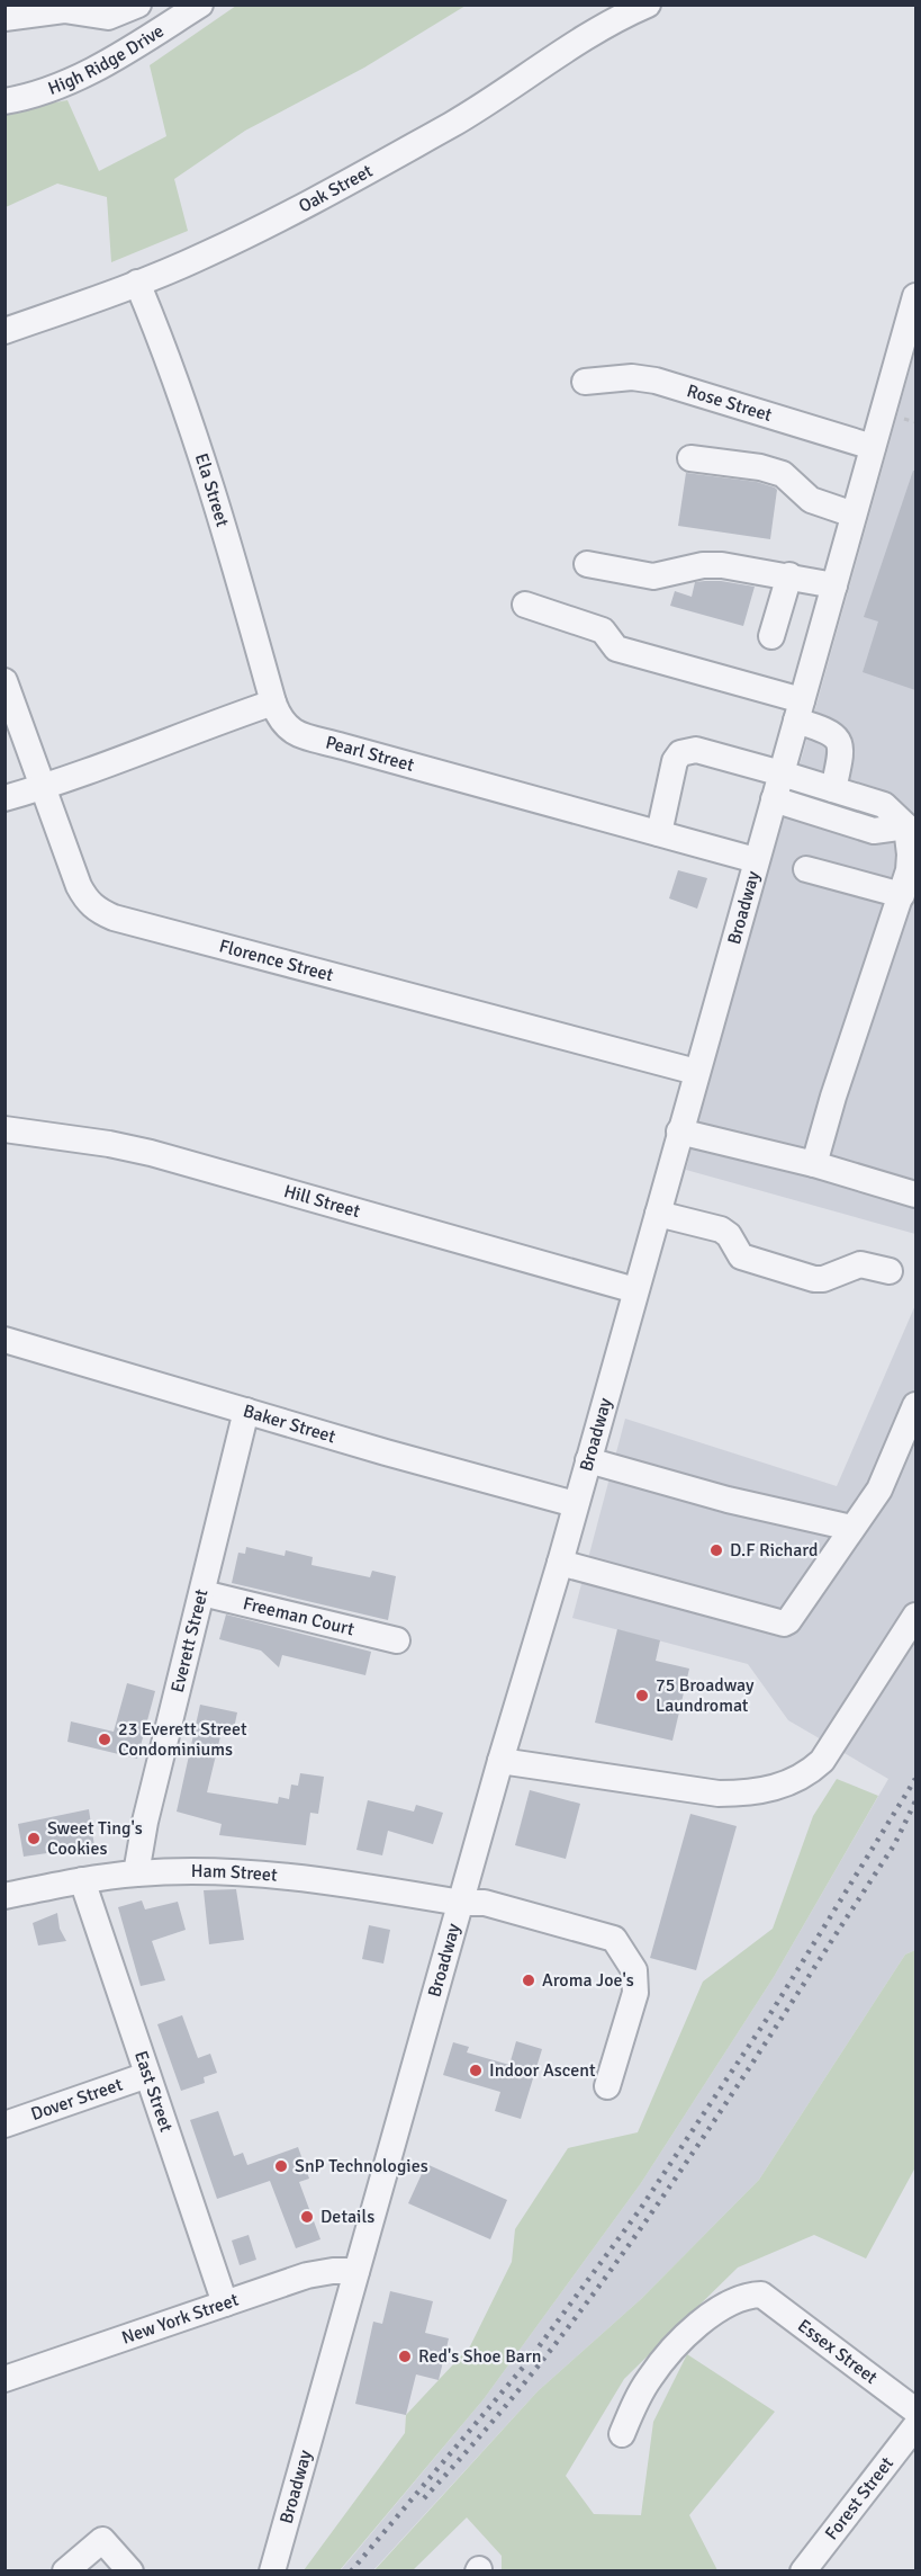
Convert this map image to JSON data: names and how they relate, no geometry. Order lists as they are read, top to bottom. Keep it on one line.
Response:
{"streets":{"street":["High Ridge Drive","Oak Street","Rose Street","Ela Street","Pearl Street","Broadway","Florence Street","Hill Street","Baker Street","Freeman Court","Everett Street","Ham Street","East Street","Dover Street","New York Street","Essex Street","Forest Street"]},"crossings":[["Oak Street","Ela Street"],["Rose Street","Broadway"],["Ela Street","Pearl Street"],["Pearl Street","Broadway"],["Broadway","Florence Street"],["Broadway","Hill Street"],["Broadway","Baker Street"],["Broadway","Ham Street"],["Broadway","New York Street"],["Baker Street","Everett Street"],["Freeman Court","Everett Street"],["Everett Street","Ham Street"],["Ham Street","East Street"],["East Street","Dover Street"],["East Street","New York Street"]],"places":["D.F Richard","75 Broadway Laundromat","23 Everett Street Condominiums","Sweet Ting's Cookies","Aroma Joe's","Indoor Ascent","SnP Technologies","Details","Red's Shoe Barn"]}
